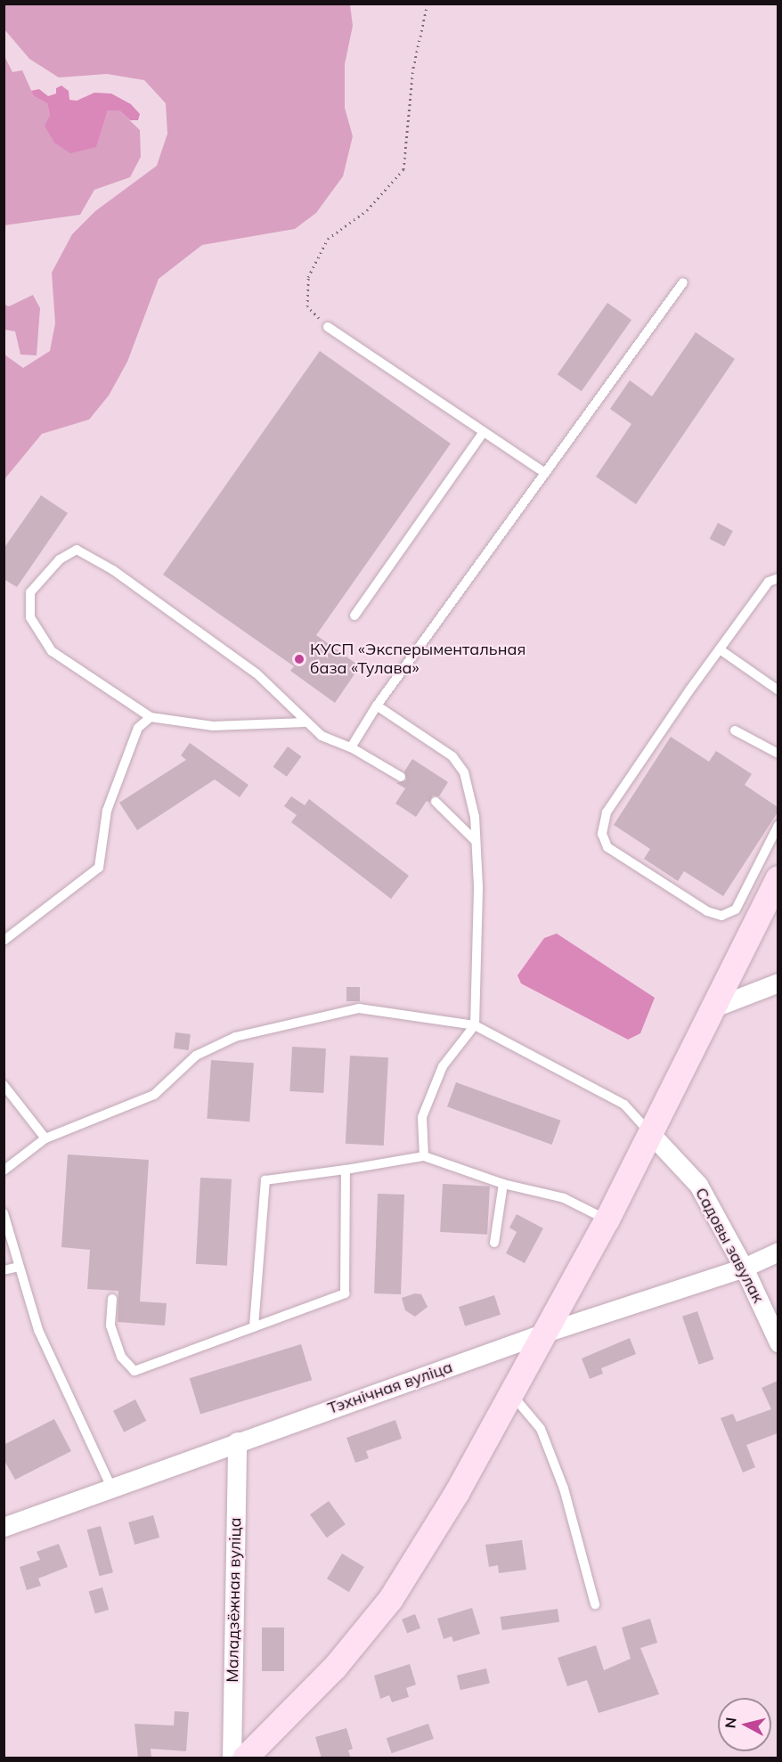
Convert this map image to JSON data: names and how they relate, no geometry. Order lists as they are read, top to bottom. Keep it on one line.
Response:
{"streets":{"street":["Садовы завулак","Тэхнічная вуліца","Маладзёжная вуліца"]},"crossings":[["Садовы завулак","Тэхнічная вуліца"],["Тэхнічная вуліца","Маладзёжная вуліца"]],"places":["КУСП «Эксперыментальная база «Тулава»"],"north":"left"}
